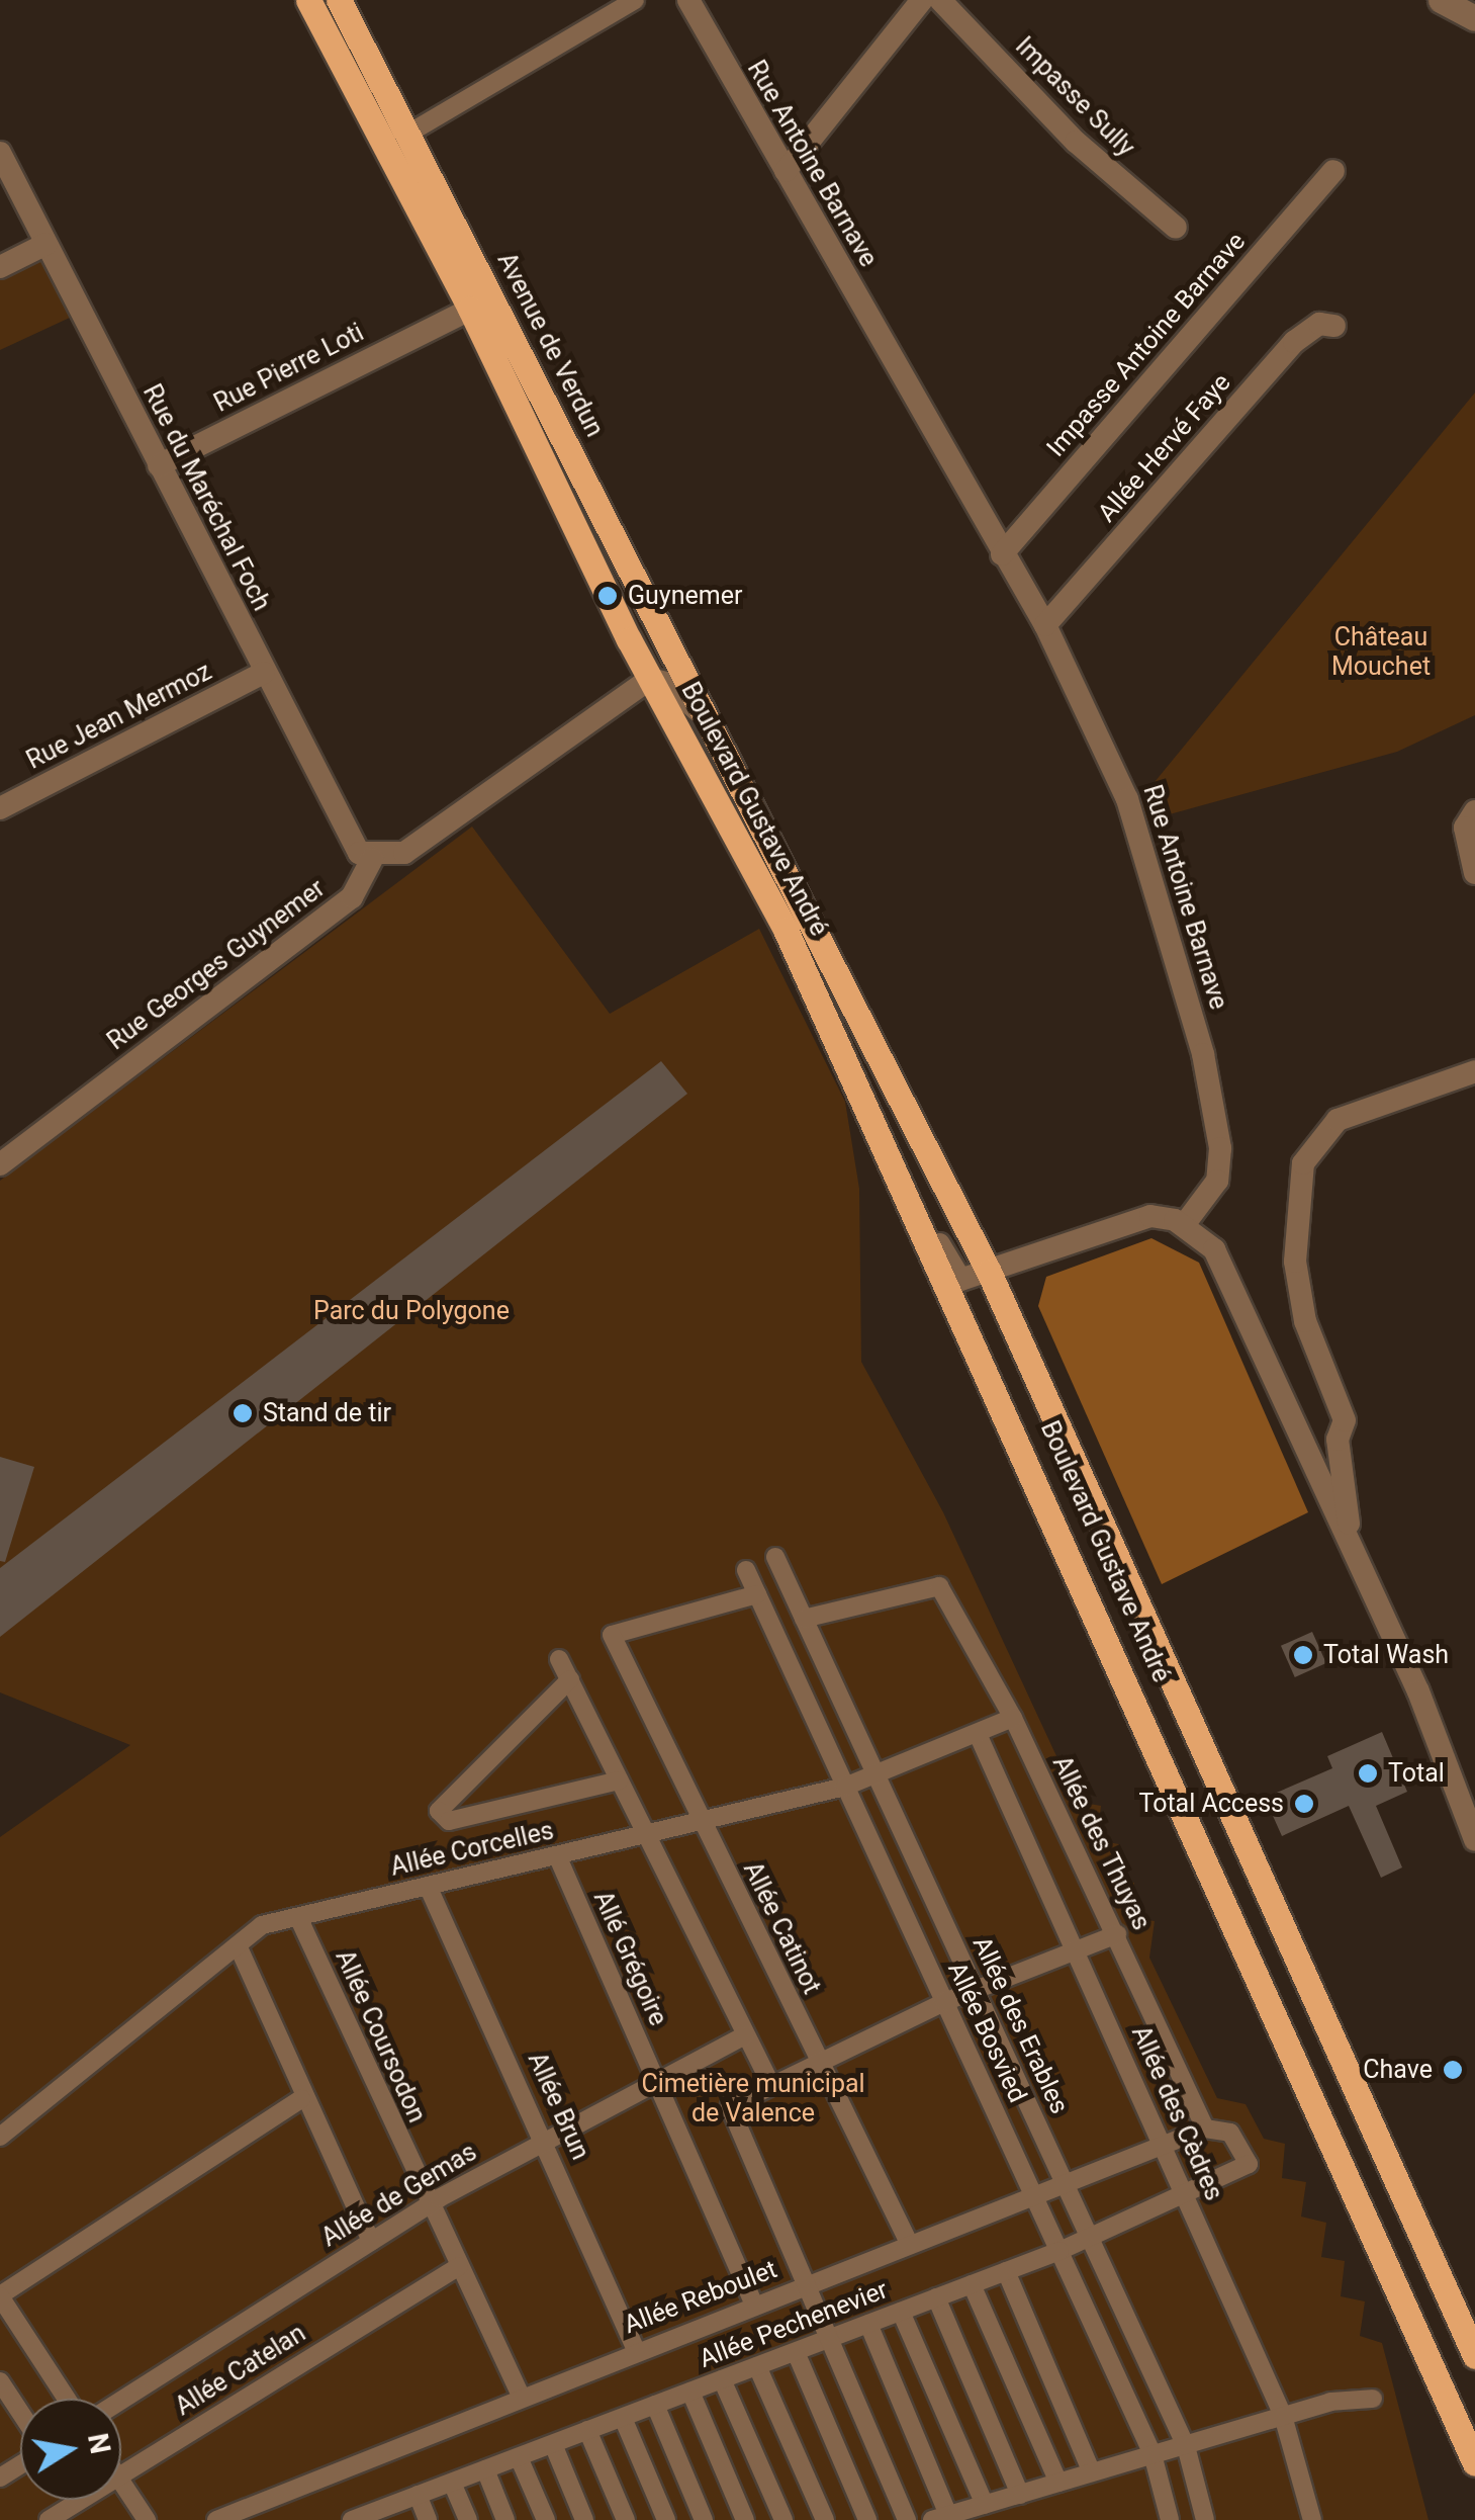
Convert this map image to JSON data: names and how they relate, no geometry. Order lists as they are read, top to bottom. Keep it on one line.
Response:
{"streets":{"main road":["Avenue de Verdun","Boulevard Gustave André"],"street":["Impasse Sully","Rue Antoine Barnave","Impasse Antoine Barnave","Rue Pierre Loti","Allée Hervé Faye","Rue du Maréchal Foch","Rue Jean Mermoz","Rue Georges Guynemer","Allée des Thuyas","Allée Corcelles","Allée Catinot","Allé Grégoire","Allée des Erables","Allée Bosvied","Allée Coursodon","Allée Brun","Allée des Cèdres","Allée de Gemas","Allée Reboulet","Allée Pechenevier","Allée Catelan"]},"crossings":[["Rue Antoine Barnave","Impasse Antoine Barnave"],["Rue Antoine Barnave","Allée Hervé Faye"],["Avenue de Verdun","Rue Pierre Loti"],["Avenue de Verdun","Boulevard Gustave André"],["Rue Pierre Loti","Rue du Maréchal Foch"],["Rue du Maréchal Foch","Rue Jean Mermoz"],["Rue du Maréchal Foch","Rue Georges Guynemer"],["Allée des Thuyas","Allée Corcelles"],["Allée des Thuyas","Allée des Erables"],["Allée des Thuyas","Allée Reboulet"],["Allée des Thuyas","Allée Pechenevier"],["Allée Corcelles","Allée Catinot"],["Allée Corcelles","Allé Grégoire"],["Allée Corcelles","Allée des Erables"],["Allée Corcelles","Allée Bosvied"],["Allée Corcelles","Allée Coursodon"],["Allée Corcelles","Allée Brun"],["Allée Corcelles","Allée des Cèdres"],["Allée Catinot","Allée Bosvied"],["Allée Catinot","Allée Reboulet"],["Allé Grégoire","Allée de Gemas"],["Allé Grégoire","Allée Reboulet"],["Allée des Erables","Allée Reboulet"],["Allée des Erables","Allée Pechenevier"],["Allée Bosvied","Allée Reboulet"],["Allée Bosvied","Allée Pechenevier"],["Allée Coursodon","Allée de Gemas"],["Allée Coursodon","Allée Reboulet"],["Allée Coursodon","Allée Catelan"],["Allée Brun","Allée de Gemas"],["Allée Brun","Allée Reboulet"],["Allée des Cèdres","Allée Reboulet"],["Allée des Cèdres","Allée Pechenevier"],["Allée Reboulet","Allée Pechenevier"]],"parks":["Château Mouchet","Parc du Polygone","Cimetière municipal de Valence"],"places":["Guynemer","Stand de tir","Total Wash","Total","Total Access","Chave"],"north":"right"}
